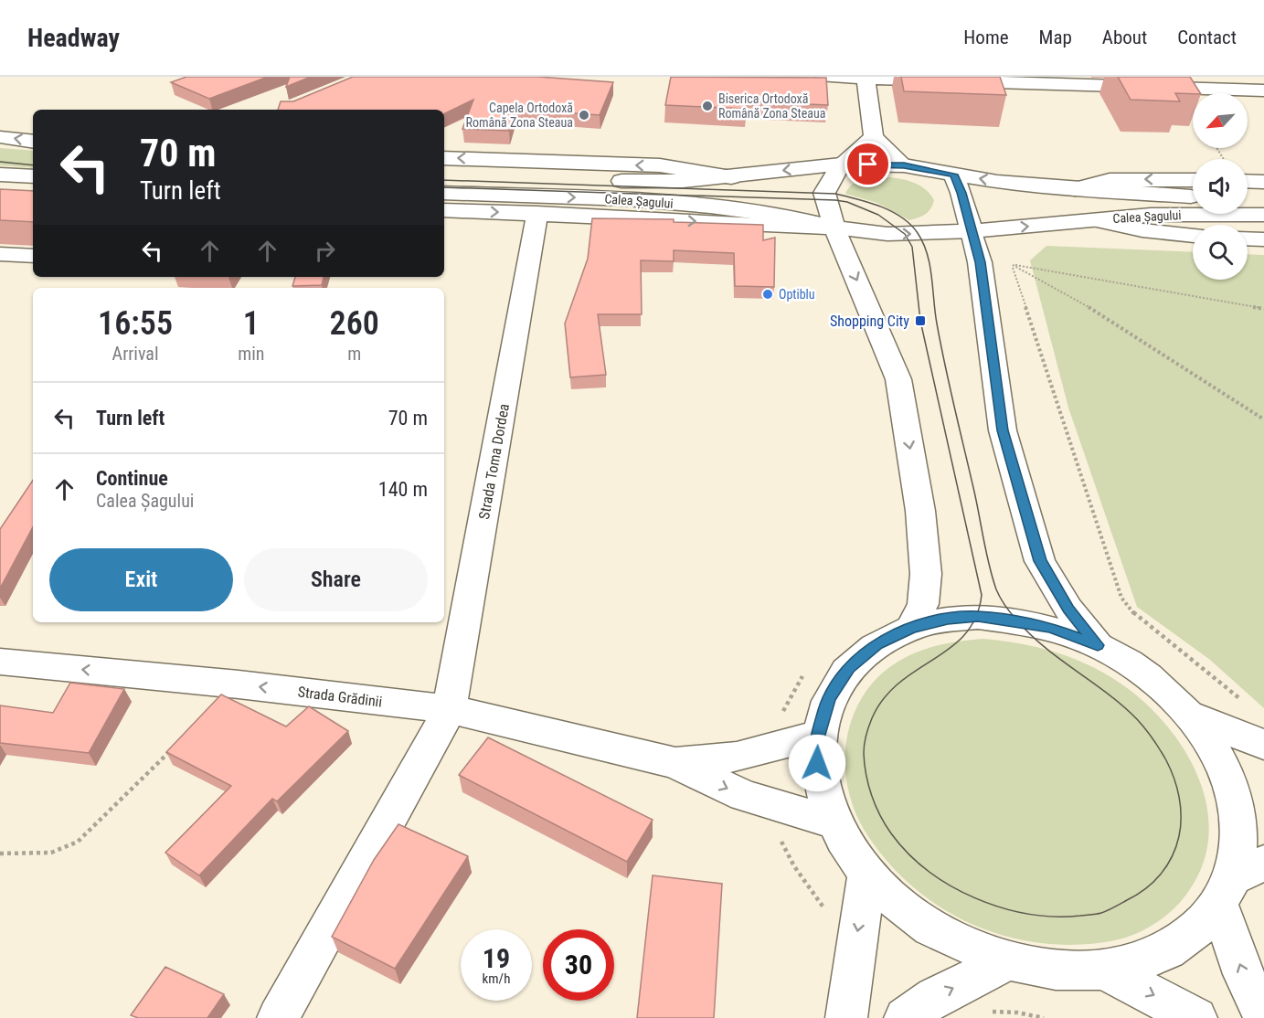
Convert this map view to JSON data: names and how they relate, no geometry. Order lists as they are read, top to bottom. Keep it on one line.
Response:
{"streets":{"street":["Calea Șagului","Strada Toma Dordea","Strada Grădinii"]},"crossings":[["Calea Șagului","Strada Toma Dordea"],["Strada Toma Dordea","Strada Grădinii"]],"places":{"other":["Biserica Ortodoxă Română Zona Steaua","Capela Ortodoxă Română Zona Steaua","Optiblu"],"transit":["Shopping City"]},"north":"bottom left","page":{"header":"Headway","nav":["Home","Map","About","Contact"],"turn":["70 m","Turn left"],"eta":["16:55","Arrival","1","min","260","m"],"list":[{"name":"Turn left","value":"70 m"},{"name":"Continue","note":"Calea Șagului","value":"140 m"}],"buttons":["Exit","Share"],"speed":"19 km/h","limit":"30"}}
